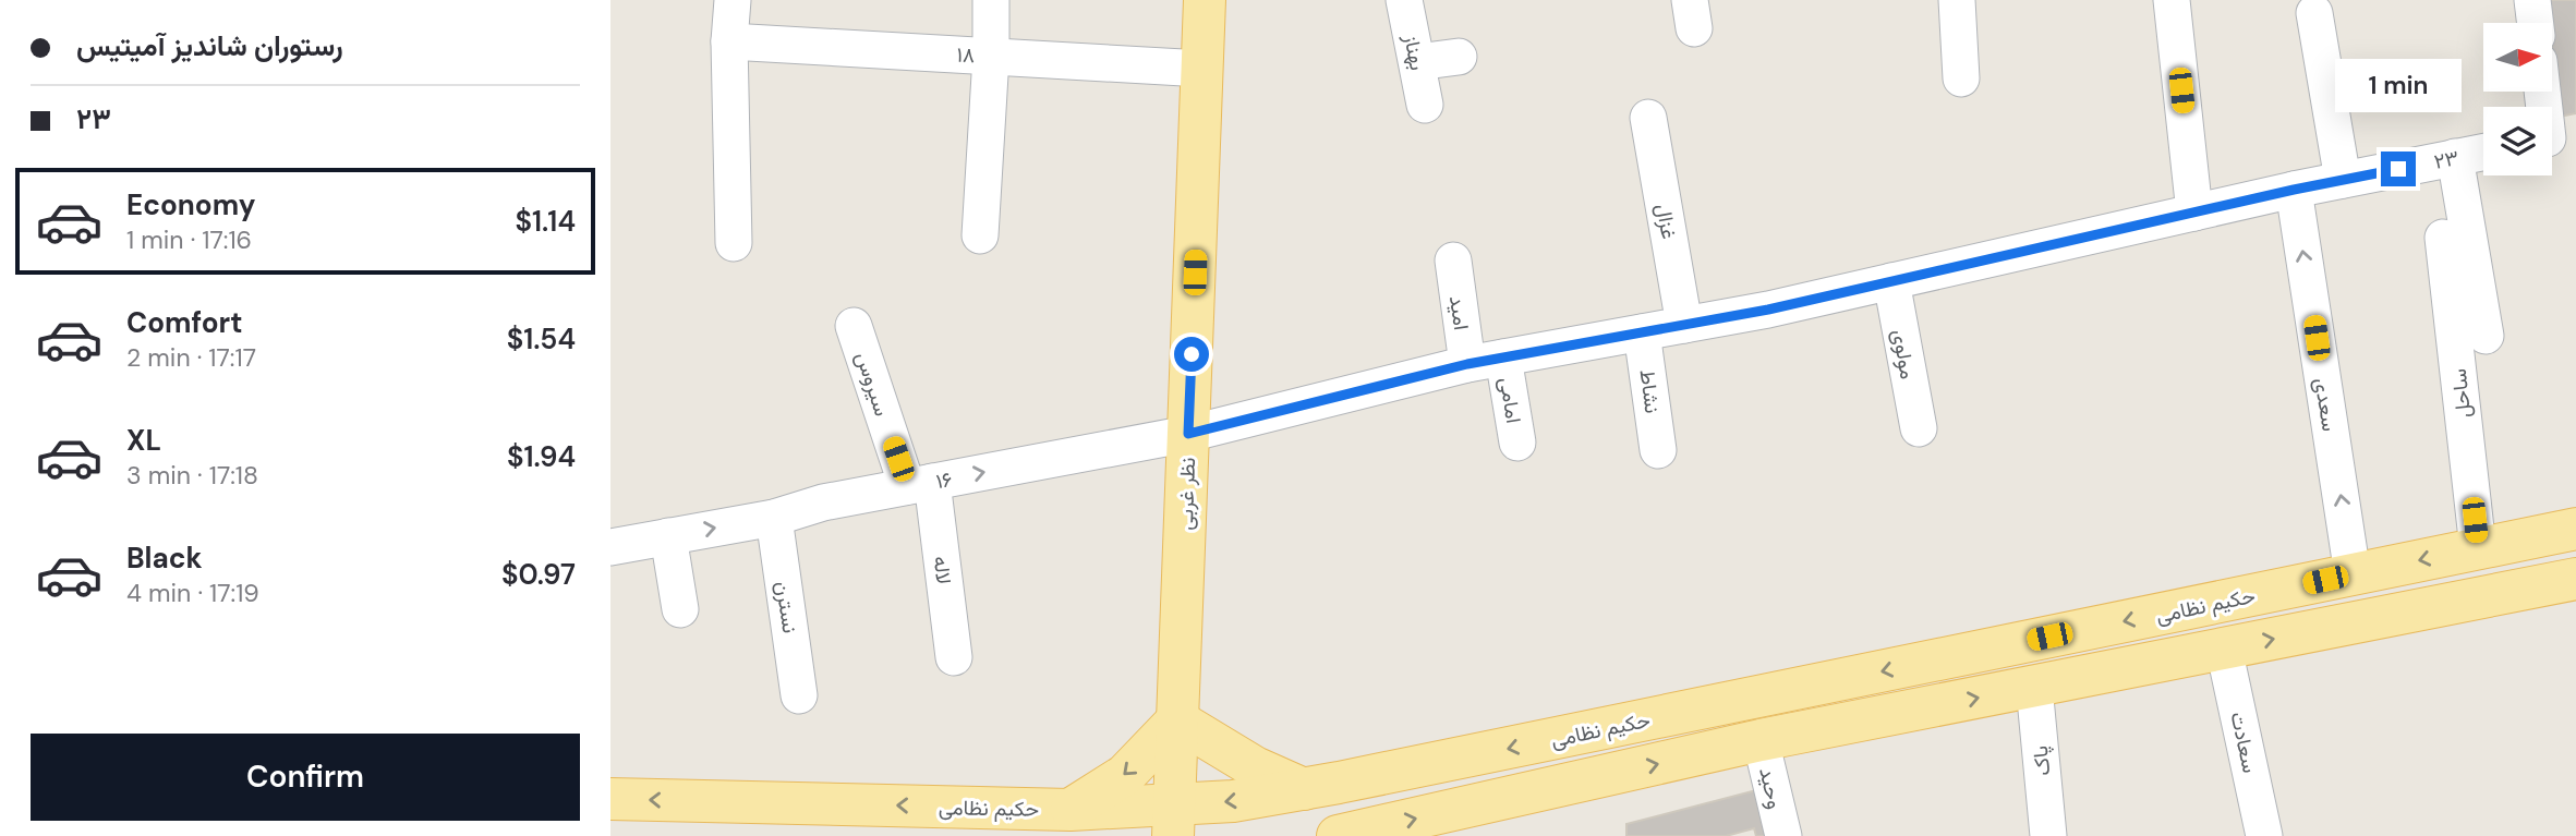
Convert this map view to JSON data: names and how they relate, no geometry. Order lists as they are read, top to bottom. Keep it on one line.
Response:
{"streets":{"main road":["نظر غربی","حکیم نظامی"],"street":["بهناز","۱۸","۲۳","غزال","امید","مولوی","سیروس","نشاط","ساحل","امامی","سعدی","۱۶","لاله","نسترن","سعادت","پاک","وحید"]},"crossings":[["۱۸","نظر غربی"],["۲۳","غزال"],["۲۳","امید"],["۲۳","مولوی"],["۲۳","نشاط"],["۲۳","امامی"],["۲۳","سعدی"],["۲۳","۱۶"],["۲۳","نظر غربی"],["سیروس","۱۶"],["سیروس","لاله"],["ساحل","حکیم نظامی"],["سعدی","حکیم نظامی"],["۱۶","نظر غربی"],["۱۶","لاله"],["۱۶","نسترن"],["نظر غربی","حکیم نظامی"]],"one_way":["۱۶"],"north":"right","page":{"banner":["رستوران شاندیز آمیتیس","۲۳"],"bubble":"1 min","list":[{"name":"Economy","note":"1 min · 17:16","value":"$1.14"},{"name":"Comfort","note":"2 min · 17:17","value":"$1.54"},{"name":"XL","note":"3 min · 17:18","value":"$1.94"},{"name":"Black","note":"4 min · 17:19","value":"$0.97"}],"buttons":"Confirm"}}
